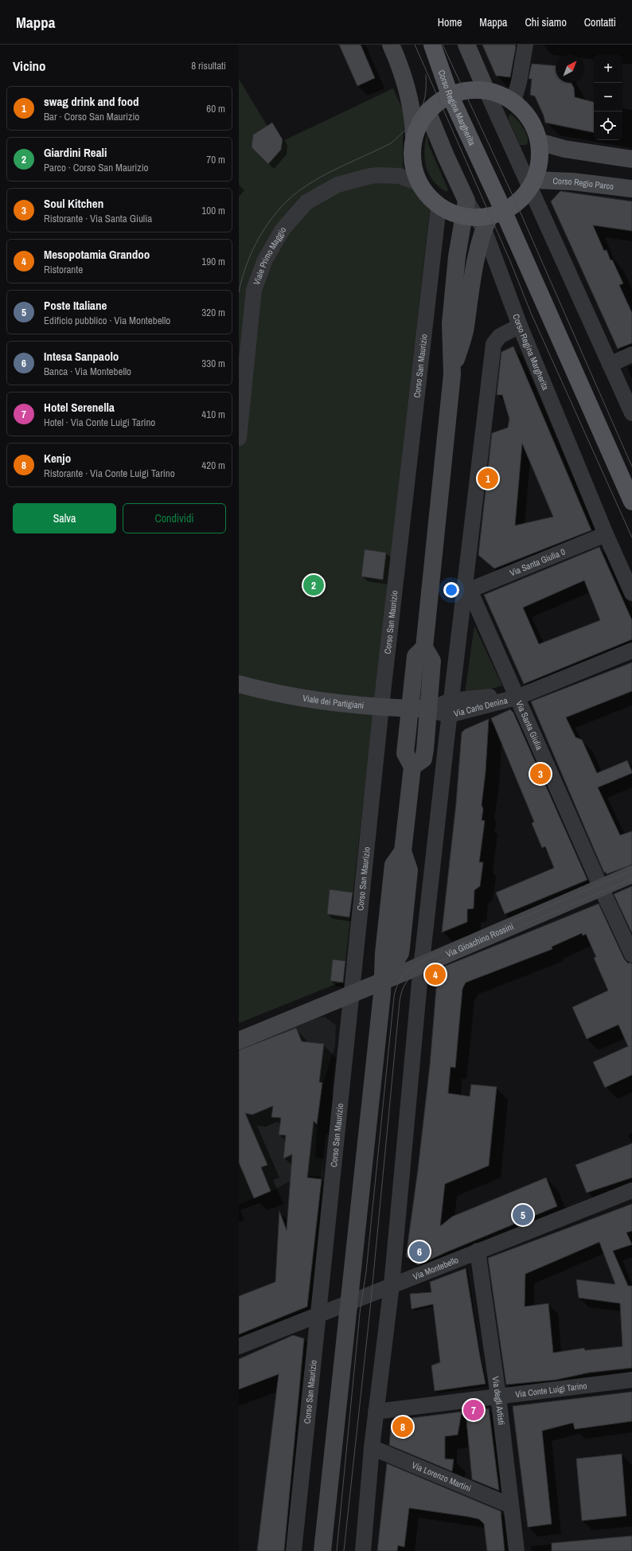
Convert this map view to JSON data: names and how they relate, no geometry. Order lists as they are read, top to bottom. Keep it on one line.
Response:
{"streets":{"main road":["Corso Regina Margherita","Corso Regio Parco","Viale dei Partigiani","Via Gioachino Rossini"],"street":["Viale Primo Maggio","Corso San Maurizio","Via Santa Giulia 0","Via Carlo Denina","Via Santa Giulia","Via Montebello","Via Conte Luigi Tarino","Via degli Artisti","Via Lorenzo Martini"]},"crossings":[["Corso Regina Margherita","Via Santa Giulia 0"],["Corso San Maurizio","Viale dei Partigiani"],["Corso San Maurizio","Via Gioachino Rossini"],["Corso San Maurizio","Via Montebello"],["Via Santa Giulia 0","Via Santa Giulia"],["Viale dei Partigiani","Via Carlo Denina"],["Via Carlo Denina","Via Santa Giulia"],["Via Santa Giulia","Via Gioachino Rossini"],["Via Montebello","Via degli Artisti"],["Via Conte Luigi Tarino","Via degli Artisti"],["Via degli Artisti","Via Lorenzo Martini"]],"north":"top right","page":{"header":"Mappa","nav":["Home","Mappa","Chi siamo","Contatti"],"heading":["Vicino","8 risultati"],"map_buttons":["+","−"],"list":[{"mark":"1","name":"swag drink and food","note":"Bar · Corso San Maurizio","value":"60 m"},{"mark":"2","name":"Giardini Reali","note":"Parco · Corso San Maurizio","value":"70 m"},{"mark":"3","name":"Soul Kitchen","note":"Ristorante · Via Santa Giulia","value":"100 m"},{"mark":"4","name":"Mesopotamia Grandoo","note":"Ristorante","value":"190 m"},{"mark":"5","name":"Poste Italiane","note":"Edificio pubblico · Via Montebello","value":"320 m"},{"mark":"6","name":"Intesa Sanpaolo","note":"Banca · Via Montebello","value":"330 m"},{"mark":"7","name":"Hotel Serenella","note":"Hotel · Via Conte Luigi Tarino","value":"410 m"},{"mark":"8","name":"Kenjo","note":"Ristorante · Via Conte Luigi Tarino","value":"420 m"}],"pins":["1","2","3","4","5","6","7","8"],"buttons":["Salva","Condividi"]}}
